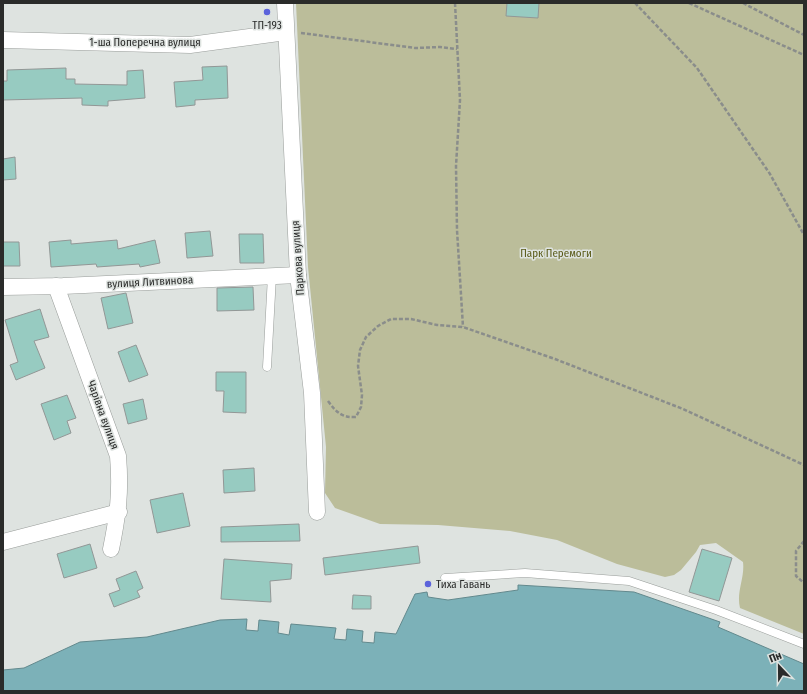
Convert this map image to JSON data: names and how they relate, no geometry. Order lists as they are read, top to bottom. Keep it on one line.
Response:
{"streets":{"street":["1-ша Поперечна вулиця","Паркова вулиця","вулиця Литвинова","Чарівна вулиця"]},"crossings":[["1-ша Поперечна вулиця","Паркова вулиця"],["Паркова вулиця","вулиця Литвинова"],["вулиця Литвинова","Чарівна вулиця"]],"parks":["Парк Перемоги"],"places":["ТП-193","Тиха Гавань"],"north":"top"}
